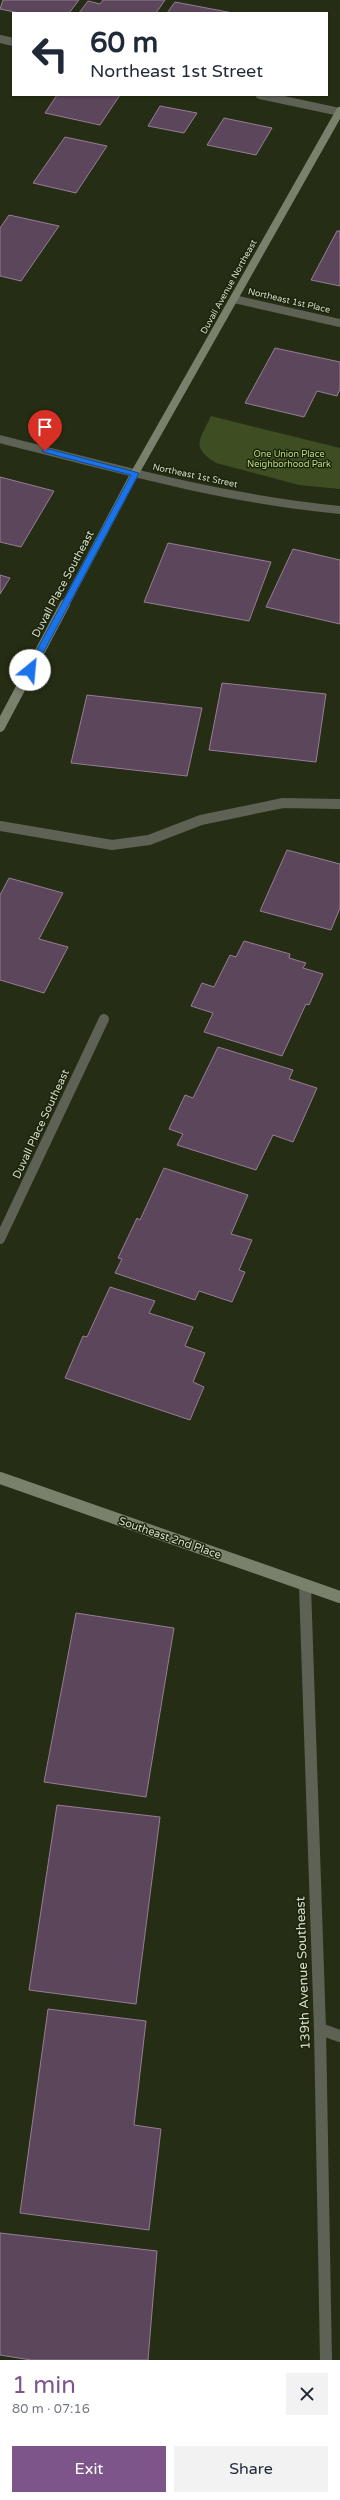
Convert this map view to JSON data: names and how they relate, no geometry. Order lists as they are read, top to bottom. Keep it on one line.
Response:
{"streets":{"street":["Duvall Avenue Northeast","Northeast 1st Place","Northeast 1st Street","Duvall Place Southeast","Southeast 2nd Place","139th Avenue Southeast"]},"crossings":[["Duvall Avenue Northeast","Northeast 1st Place"],["Duvall Avenue Northeast","Northeast 1st Street"],["Duvall Avenue Northeast","Duvall Place Southeast"],["Northeast 1st Street","Duvall Place Southeast"],["Southeast 2nd Place","139th Avenue Southeast"]],"parks":["One Union Place Neighborhood Park"],"page":{"turn":["60 m","Northeast 1st Street"],"heading":["1 min","80 m · 07:16"],"buttons":["Exit","Share"]}}
